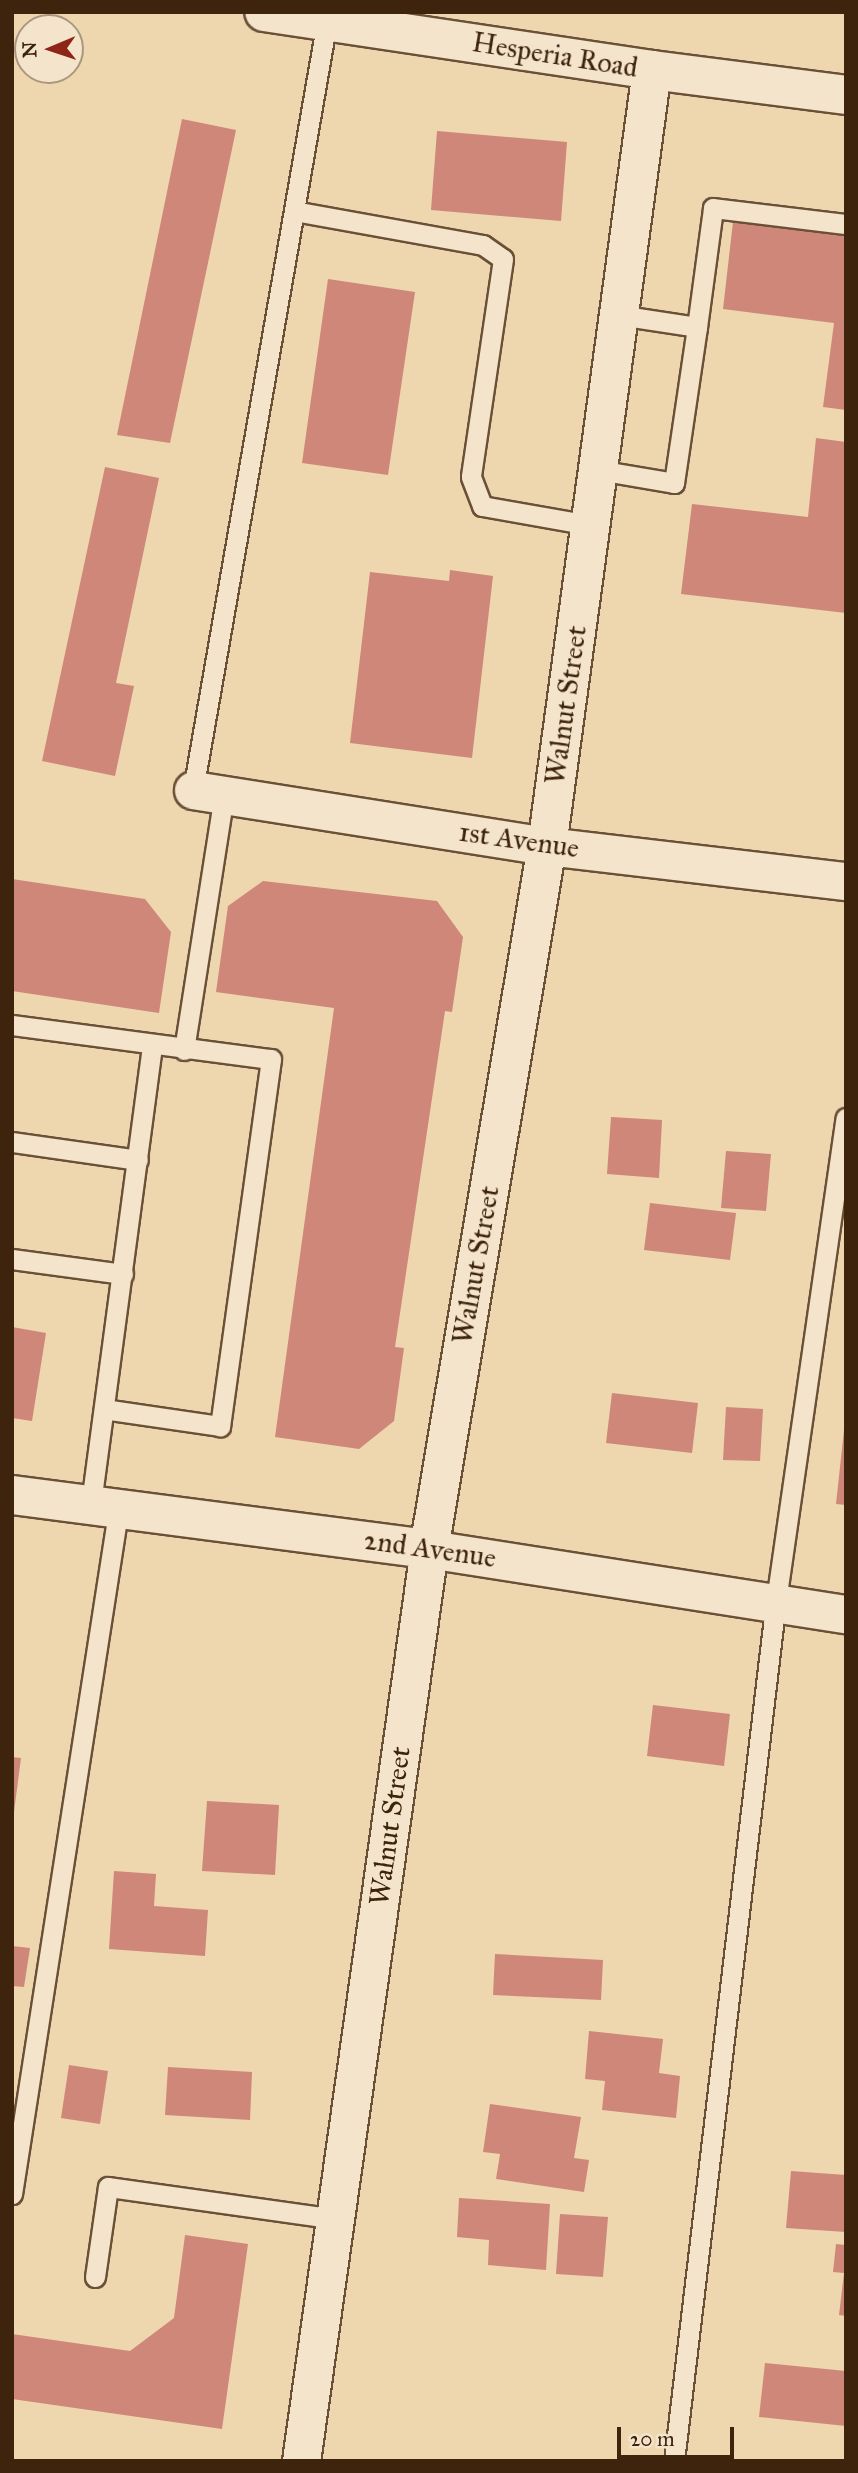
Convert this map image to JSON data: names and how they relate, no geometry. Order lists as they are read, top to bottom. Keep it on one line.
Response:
{"streets":{"main road":["Hesperia Road","Walnut Street","2nd Avenue"],"street":["1st Avenue"]},"crossings":[["Hesperia Road","Walnut Street"],["Walnut Street","1st Avenue"],["Walnut Street","2nd Avenue"]],"scale_bar":"20 m","north":"left"}
